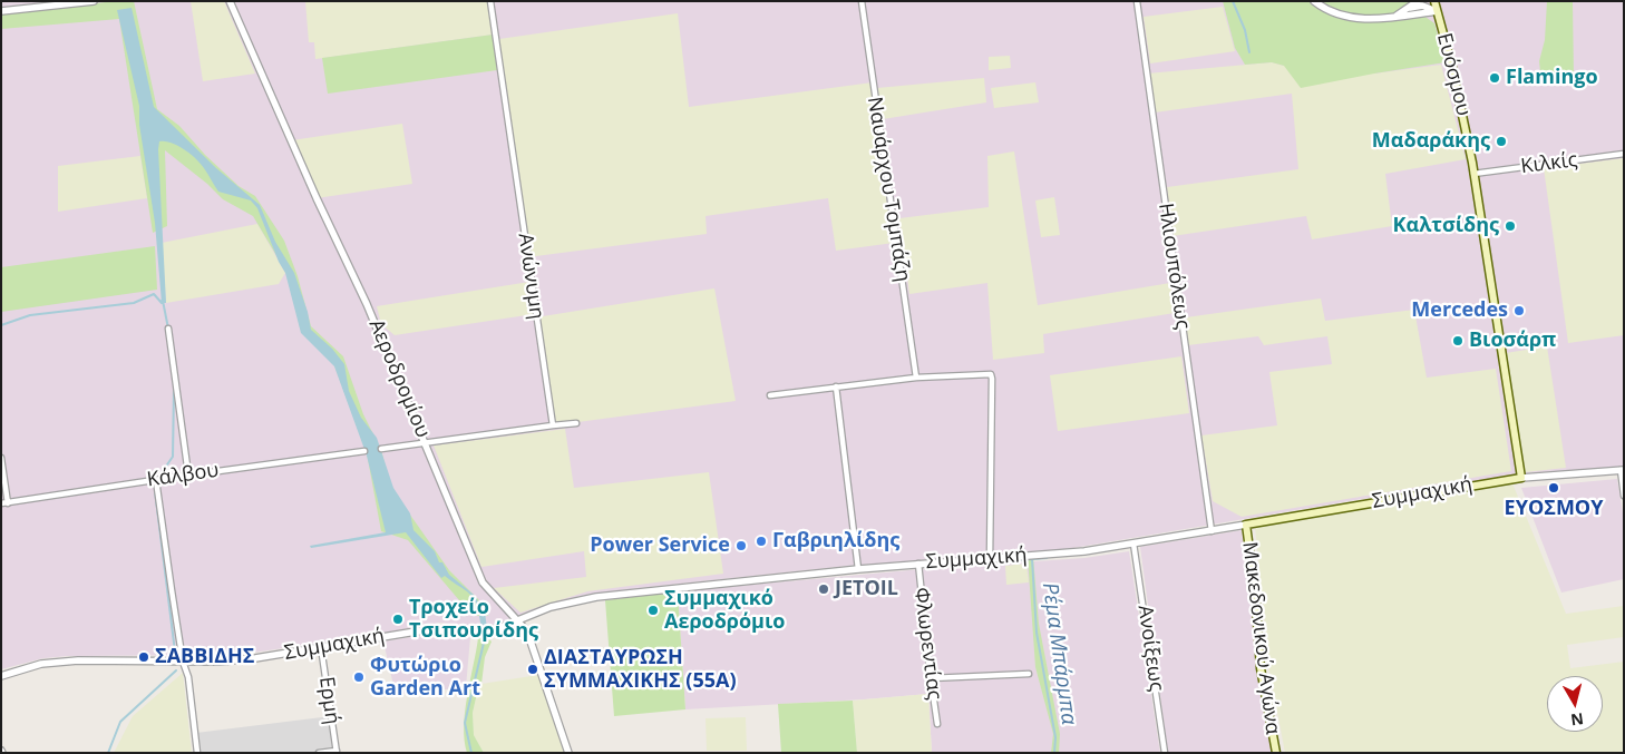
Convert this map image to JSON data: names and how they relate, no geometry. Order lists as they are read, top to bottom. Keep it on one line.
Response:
{"streets":{"main road":["Ευόσμου","Συμμαχική","Μακεδονικού Αγώνα"],"street":["Κιλκίς","Ναυάρχου Τομπάζη","Ηλιουπόλεως","Ανώνυμη","Αεροδρομίου","Κάλβου","Φλωρεντίας","Ανοίξεως","Ερμή"]},"crossings":[["Ευόσμου","Κιλκίς"],["Ευόσμου","Συμμαχική"],["Ηλιουπόλεως","Συμμαχική"],["Αεροδρομίου","Συμμαχική"],["Συμμαχική","Μακεδονικού Αγώνα"],["Συμμαχική","Φλωρεντίας"],["Συμμαχική","Ανοίξεως"],["Συμμαχική","Ερμή"]],"water":["Ρέμα Μπάρμπα"],"places":["Flamingo","Μαδαράκης","Καλτσίδης","Mercedes","Βιοσάρπ","ΕΥΟΣΜΟΥ","Γαβριηλίδης","Power Service","JETOIL","Συμμαχικό Αεροδρόμιο","Τροχείο Τσιπουρίδης","ΣΑΒΒΙΔΗΣ","ΔΙΑΣΤΑΥΡΩΣΗ ΣΥΜΜΑΧΙΚΗΣ (55Α)","Φυτώριο Garden Art"],"north":"bottom"}
